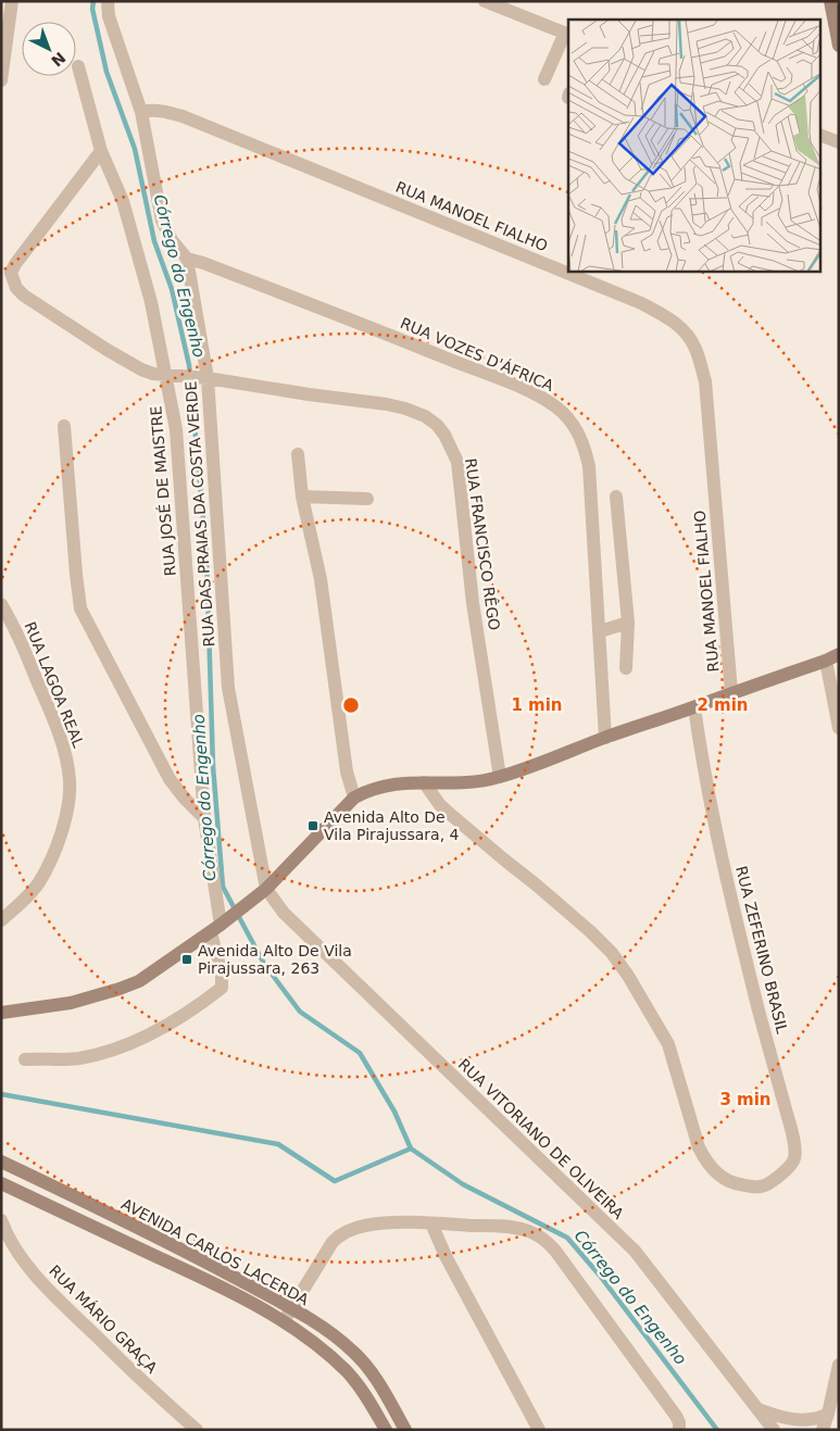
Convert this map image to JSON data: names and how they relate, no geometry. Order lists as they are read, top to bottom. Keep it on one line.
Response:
{"streets":{"main road":["AVENIDA CARLOS LACERDA"],"street":["RUA MANOEL FIALHO","RUA VOZES D'ÁFRICA","RUA JOSÉ DE MAISTRE","RUA DAS PRAIAS DA COSTA VERDE","RUA FRANCISCO RÊGO","RUA LAGOA REAL","RUA ZEFERINO BRASIL","RUA VITORIANO DE OLIVEIRA","RUA MÁRIO GRAÇA"]},"crossings":[["RUA MANOEL FIALHO","RUA DAS PRAIAS DA COSTA VERDE"],["RUA VOZES D'ÁFRICA","RUA DAS PRAIAS DA COSTA VERDE"],["RUA JOSÉ DE MAISTRE","RUA FRANCISCO RÊGO"],["RUA DAS PRAIAS DA COSTA VERDE","RUA FRANCISCO RÊGO"],["RUA DAS PRAIAS DA COSTA VERDE","RUA VITORIANO DE OLIVEIRA"]],"water":["Córrego do Engenho"],"places":{"transit":["Avenida Alto De Vila Pirajussara, 4","Avenida Alto De Vila Pirajussara, 263"]},"north":"bottom right","rings":["1 min","2 min","3 min"]}
